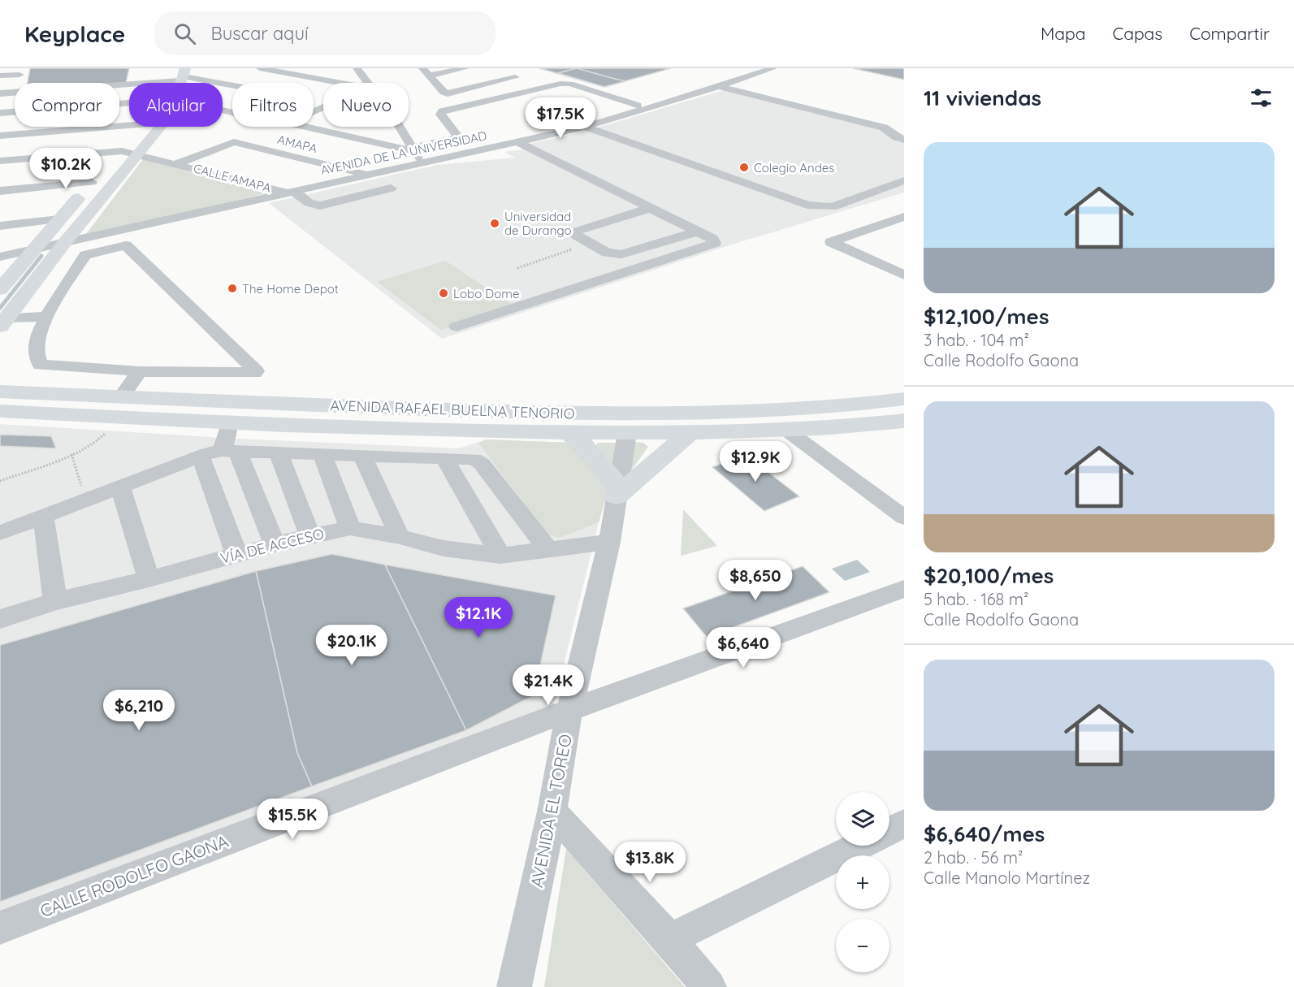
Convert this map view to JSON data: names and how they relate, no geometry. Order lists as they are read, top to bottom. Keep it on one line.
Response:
{"streets":{"main road":["AVENIDA RAFAEL BUELNA TENORIO"],"street":["AMAPA","AVENIDA DE LA UNIVERSIDAD","CALLE AMAPA","VÍA DE ACCESO","AVENIDA EL TOREO","CALLE RODOLFO GAONA"]},"crossings":[["AMAPA","AVENIDA DE LA UNIVERSIDAD"],["AMAPA","CALLE AMAPA"],["AVENIDA DE LA UNIVERSIDAD","CALLE AMAPA"],["AVENIDA RAFAEL BUELNA TENORIO","AVENIDA EL TOREO"],["VÍA DE ACCESO","AVENIDA EL TOREO"],["AVENIDA EL TOREO","CALLE RODOLFO GAONA"]],"places":["Colegio Andes","Universidad de Durango","The Home Depot","Lobo Dome"],"page":{"header":"Keyplace","search":"Buscar aquí","nav":["Mapa","Capas","Compartir"],"heading":"11 viviendas","chip":["Comprar","Alquilar","Filtros","Nuevo"],"price":["$17.5K","$10.2K","$12.9K","$8,650","$12.1K","$20.1K","$6,640","$21.4K","$6,210","$15.5K","$13.8K"],"list":[{"name":"$12,100/mes","note":"3 hab. · 104 m² · Calle Rodolfo Gaona"},{"name":"$20,100/mes","note":"5 hab. · 168 m² · Calle Rodolfo Gaona"},{"name":"$6,640/mes","note":"2 hab. · 56 m² · Calle Manolo Martínez"}],"map_buttons":["+","−"]}}
